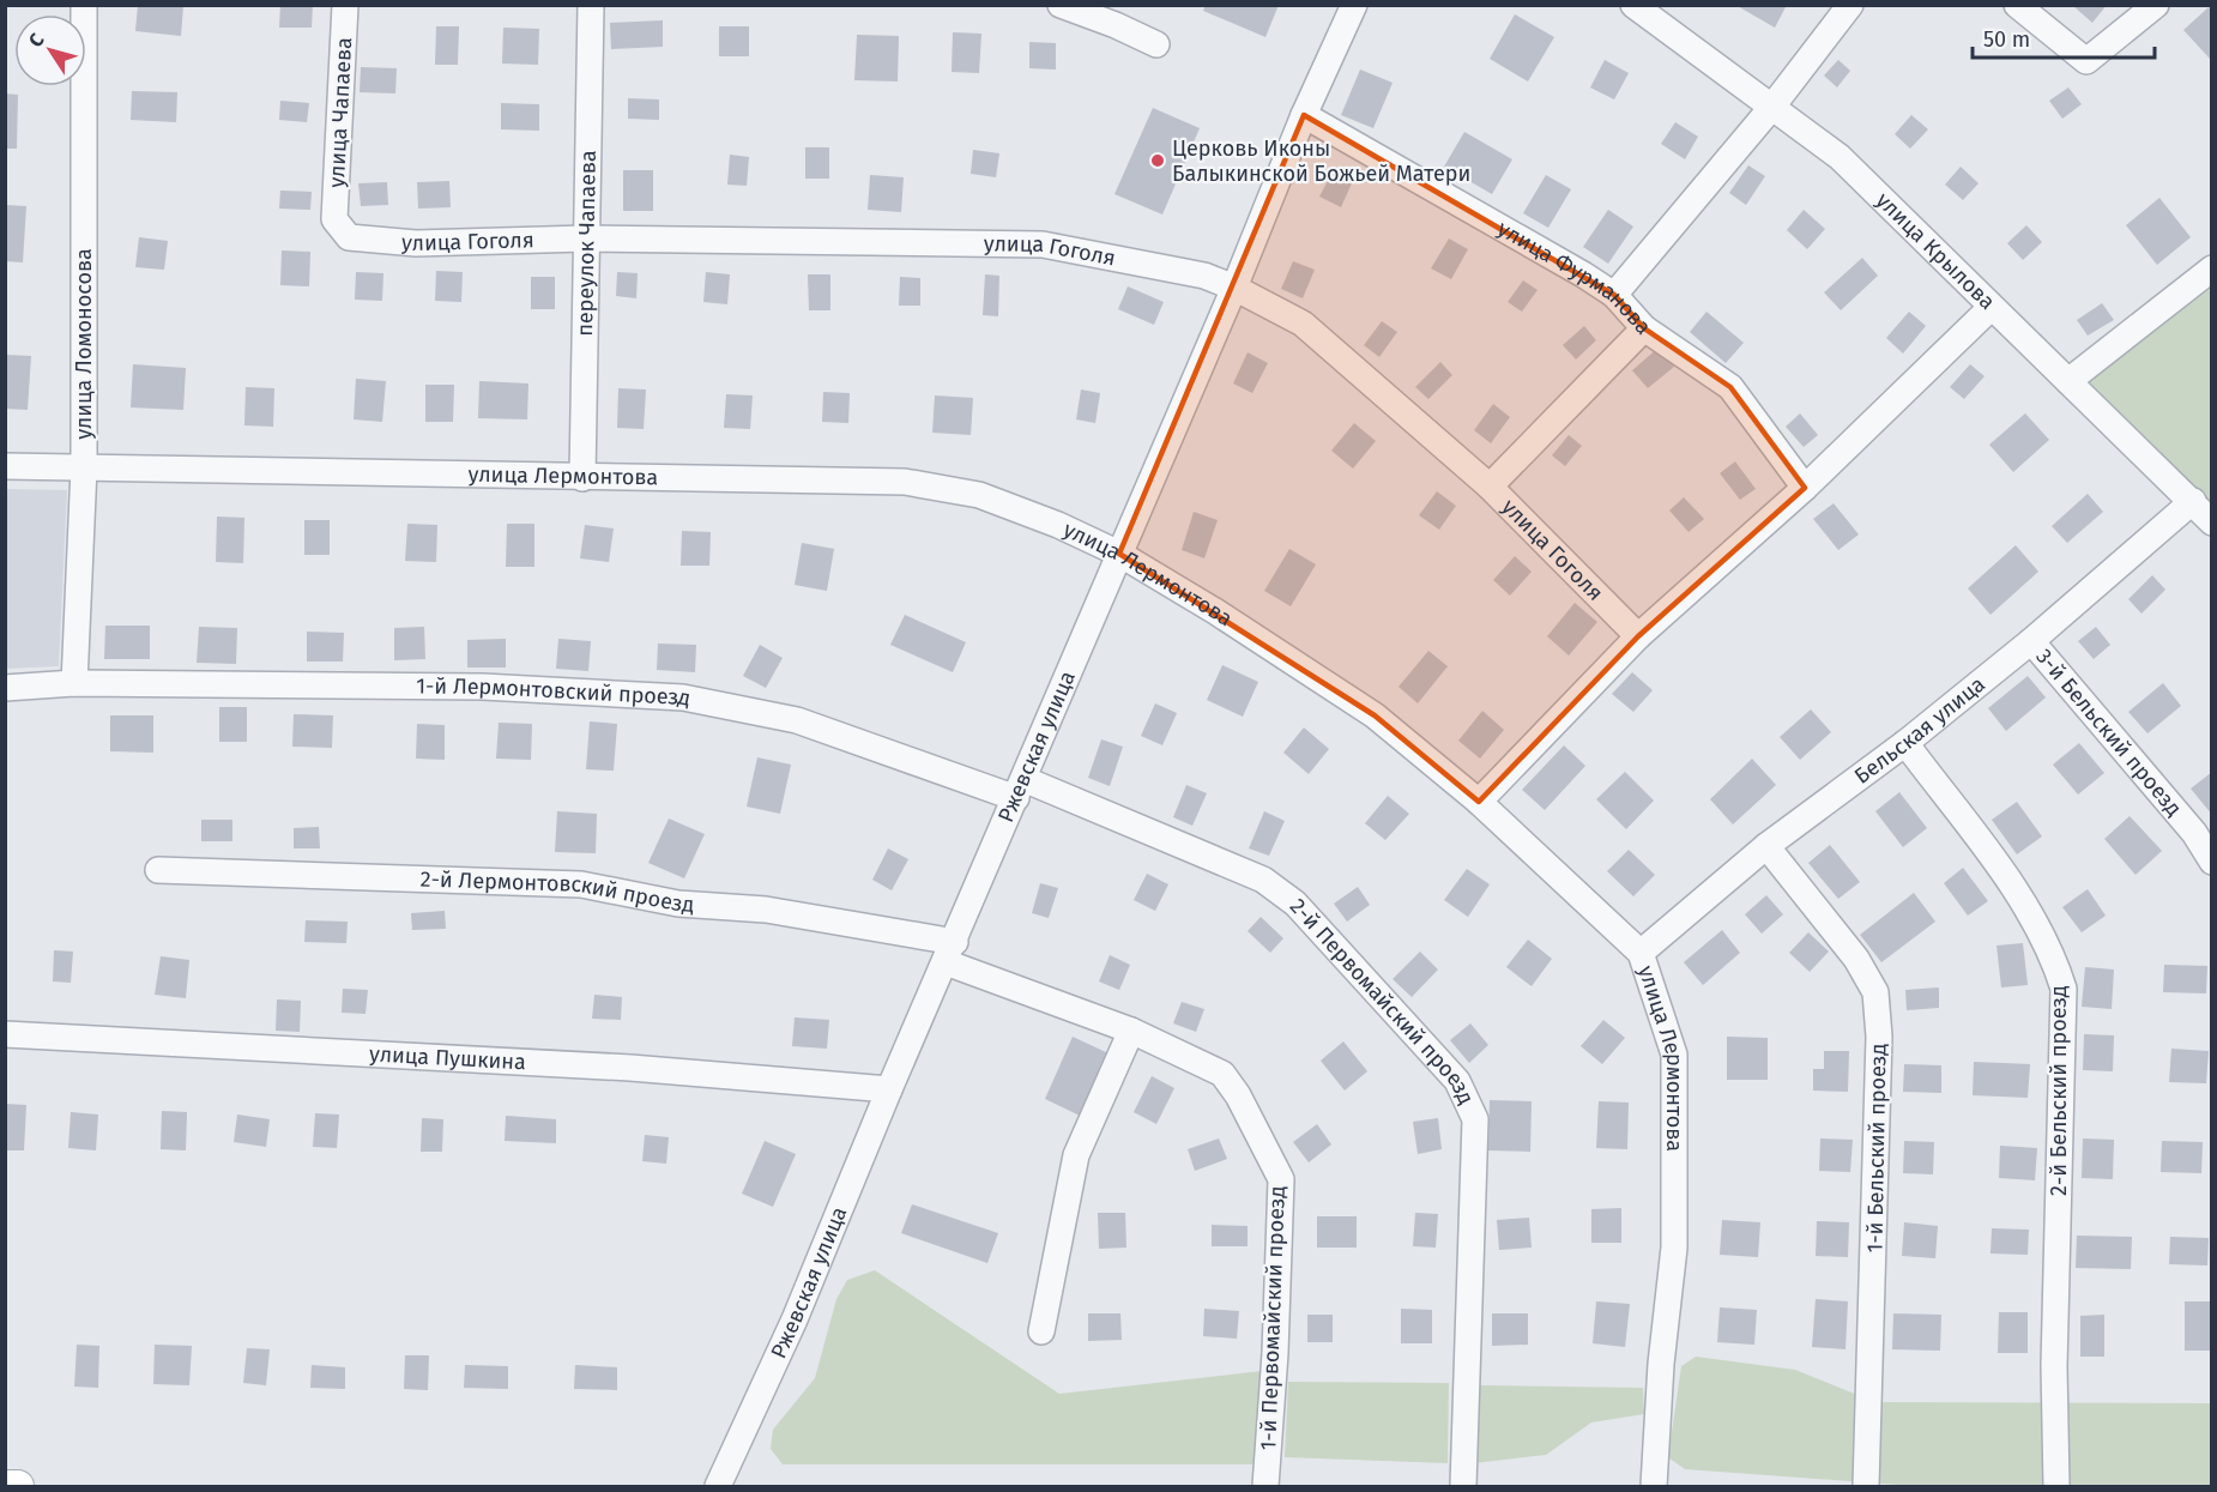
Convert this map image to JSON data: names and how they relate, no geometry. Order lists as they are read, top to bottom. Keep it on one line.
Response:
{"streets":{"street":["улица Чапаева","улица Гоголя","переулок Чапаева","улица Крылова","улица Фурманова","улица Ломоносова","улица Лермонтова","1-й Лермонтовский проезд","Бельская улица","3-й Бельский проезд","Ржевская улица","2-й Лермонтовский проезд","2-й Первомайский проезд","улица Пушкина","2-й Бельский проезд","1-й Бельский проезд","1-й Первомайский проезд"]},"crossings":[["улица Чапаева","улица Гоголя"],["улица Гоголя","переулок Чапаева"],["улица Гоголя","Ржевская улица"],["переулок Чапаева","улица Лермонтова"],["улица Крылова","Бельская улица"],["улица Фурманова","Ржевская улица"],["улица Ломоносова","улица Лермонтова"],["улица Ломоносова","1-й Лермонтовский проезд"],["улица Лермонтова","Бельская улица"],["улица Лермонтова","Ржевская улица"],["1-й Лермонтовский проезд","Ржевская улица"],["1-й Лермонтовский проезд","2-й Первомайский проезд"],["Бельская улица","3-й Бельский проезд"],["Бельская улица","2-й Бельский проезд"],["Бельская улица","1-й Бельский проезд"],["Ржевская улица","2-й Лермонтовский проезд"],["Ржевская улица","2-й Первомайский проезд"],["Ржевская улица","улица Пушкина"],["Ржевская улица","1-й Первомайский проезд"],["2-й Лермонтовский проезд","1-й Первомайский проезд"]],"places":["Церковь Иконы Балыкинской Божьей Матери"],"scale_bar":"50 m","north":"top left"}
